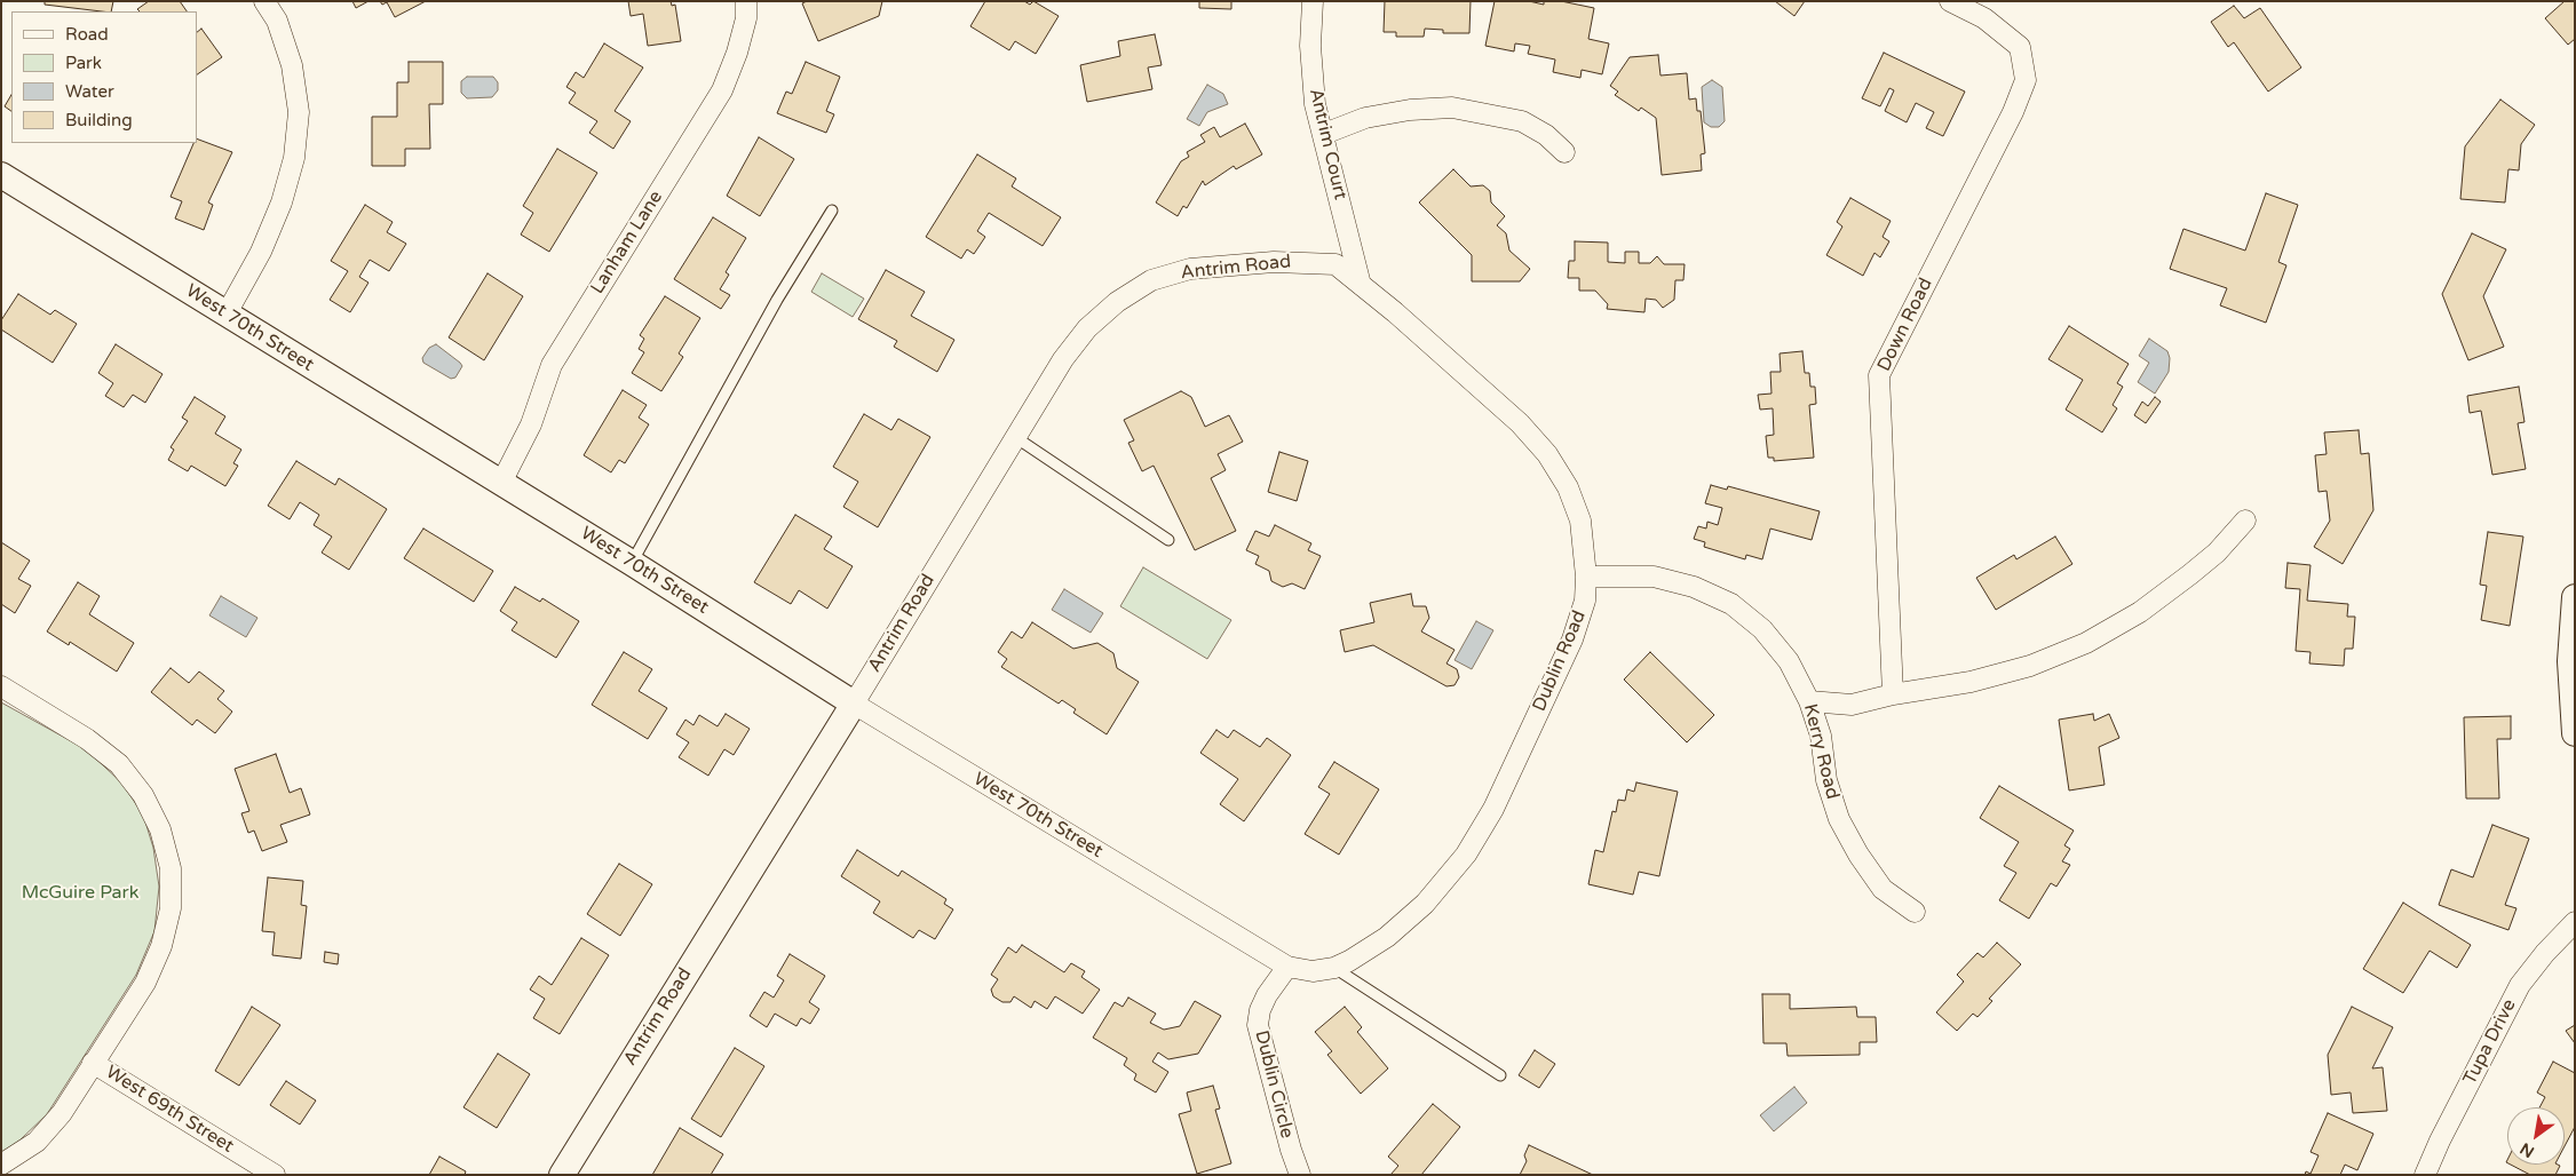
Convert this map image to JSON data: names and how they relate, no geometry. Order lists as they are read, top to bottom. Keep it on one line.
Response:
{"streets":{"street":["Antrim Court","Lanham Lane","Antrim Road","Down Road","West 70th Street","Dublin Road","Kerry Road","Tupa Drive","Dublin Circle","West 69th Street"]},"crossings":[["Antrim Court","Antrim Road"],["Antrim Court","Dublin Road"],["Lanham Lane","West 70th Street"],["Antrim Road","West 70th Street"],["Antrim Road","Dublin Road"],["West 70th Street","Dublin Road"],["West 70th Street","Dublin Circle"],["Dublin Road","Kerry Road"],["Dublin Road","Dublin Circle"]],"parks":["McGuire Park"],"legend":["Road","Park","Water","Building"],"north":"bottom left"}
